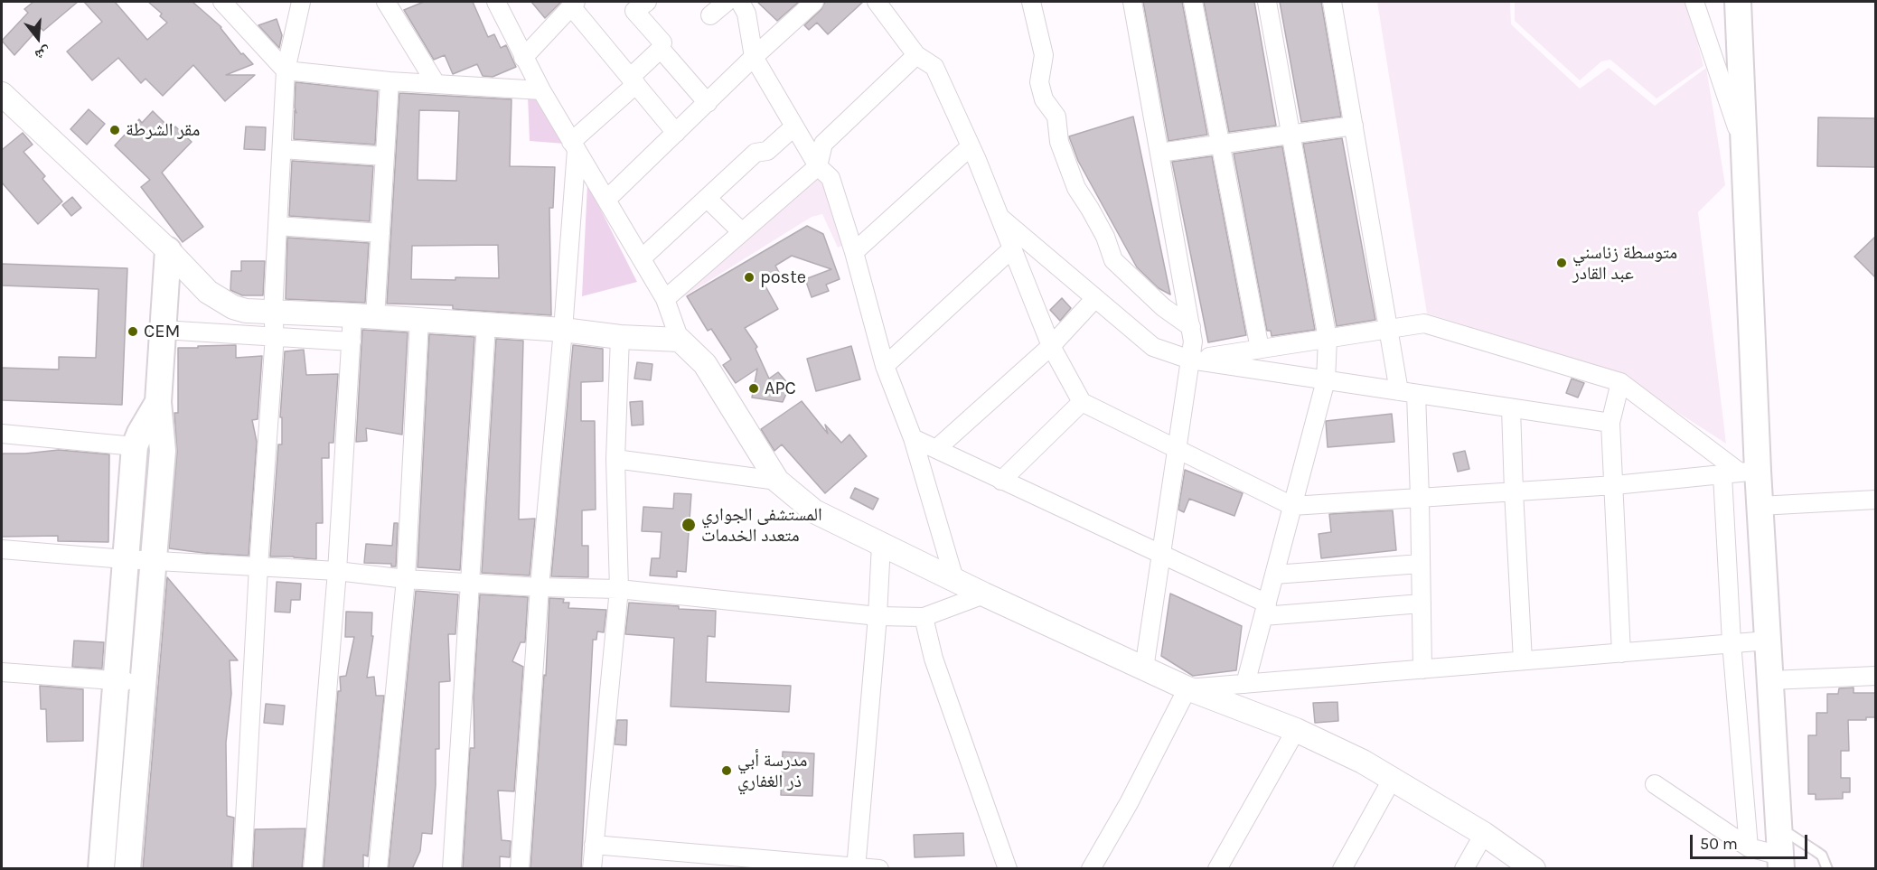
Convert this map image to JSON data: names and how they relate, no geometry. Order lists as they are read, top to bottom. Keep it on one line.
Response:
{"places":["مقر الشرطة","متوسطة زناسني عبد القادر","poste","CEM","APC","المستشفى الجواري متعدد الخدمات","مدرسة أبي ذر الغفاري"],"scale_bar":"50 m","north":"bottom"}
